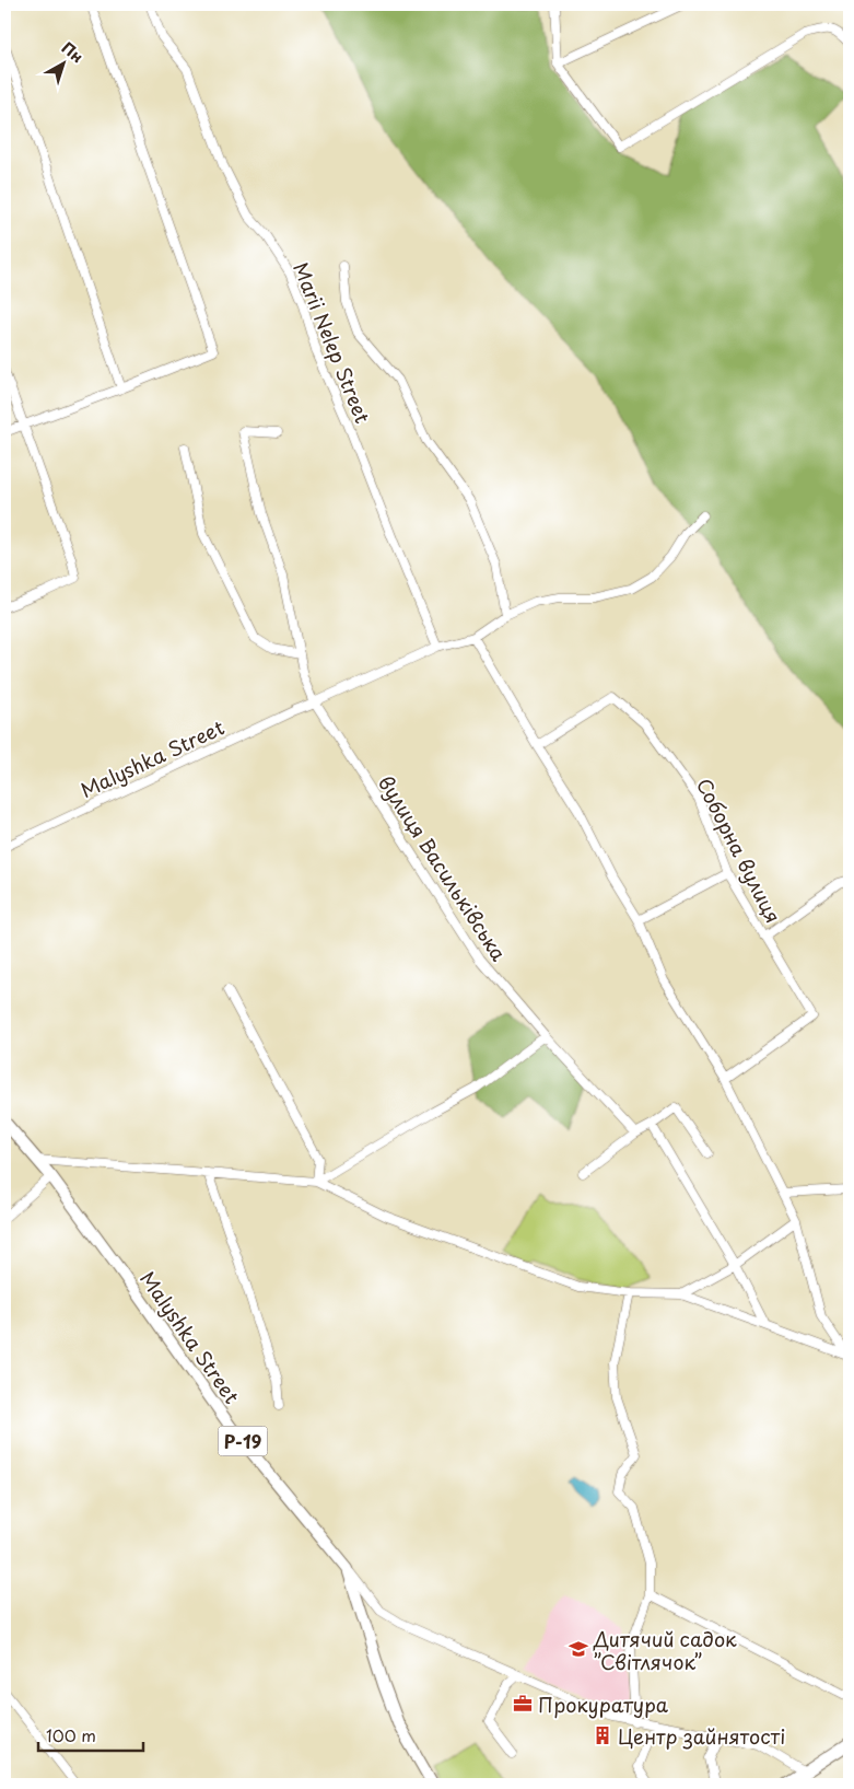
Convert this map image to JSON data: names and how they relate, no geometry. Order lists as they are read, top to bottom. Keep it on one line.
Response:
{"streets":{"main road":["Malyshka Street","Р-19"],"street":["Marii Nelep Street","Соборна вулиця","вулиця Васильківська"]},"crossings":[["Malyshka Street","вулиця Васильківська"]],"places":{"school or university":["Дитячий садок ”Світлячок”"],"office":["Прокуратура"],"building":["Центр зайнятості"]},"scale_bar":"100 m","north":"top right"}
